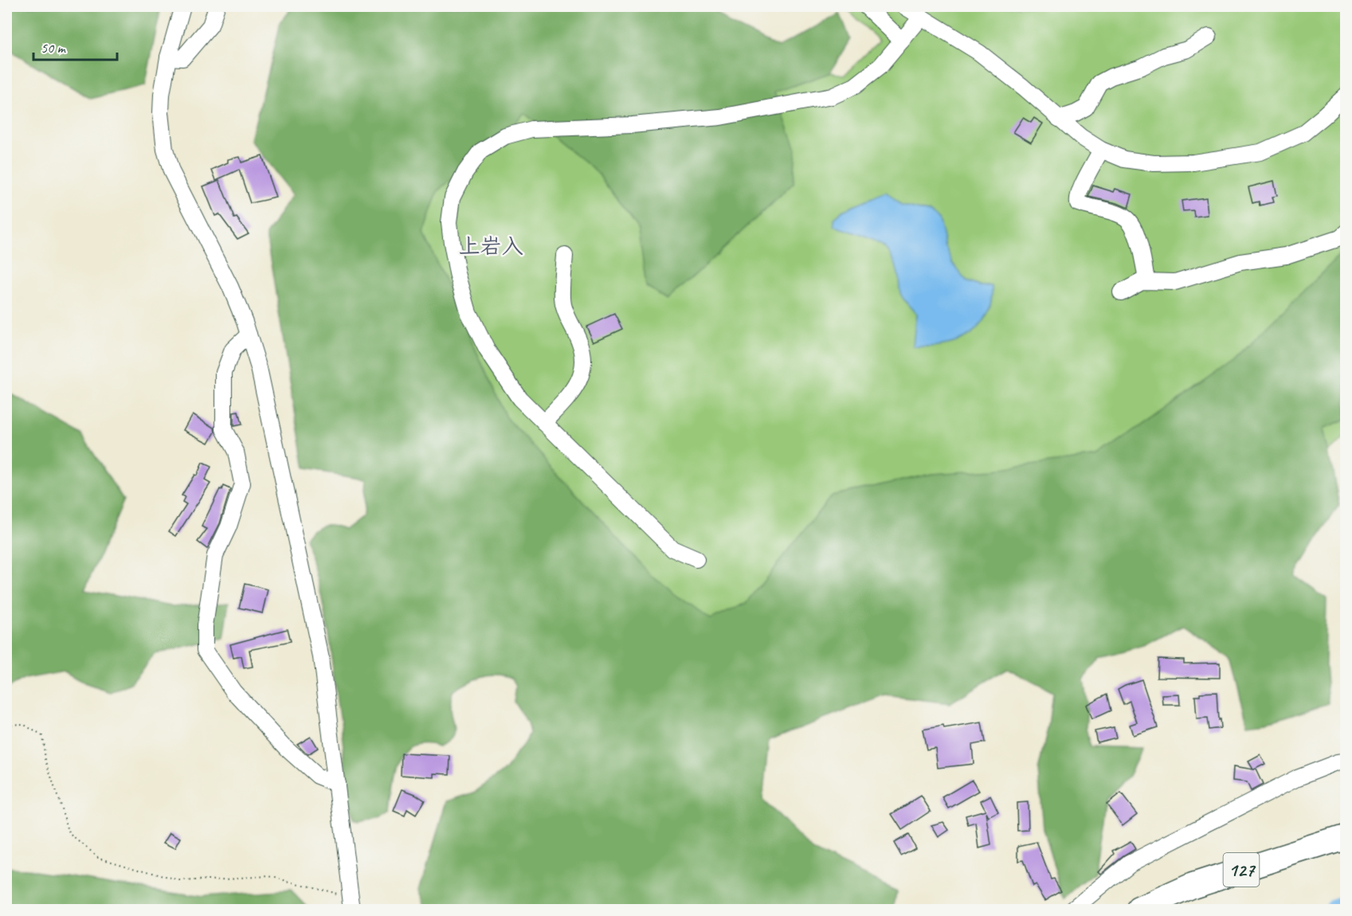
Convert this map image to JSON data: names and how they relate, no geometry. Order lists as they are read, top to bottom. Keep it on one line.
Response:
{"streets":{"highway":["127"]},"districts":["上岩入"],"scale_bar":"50 m"}
